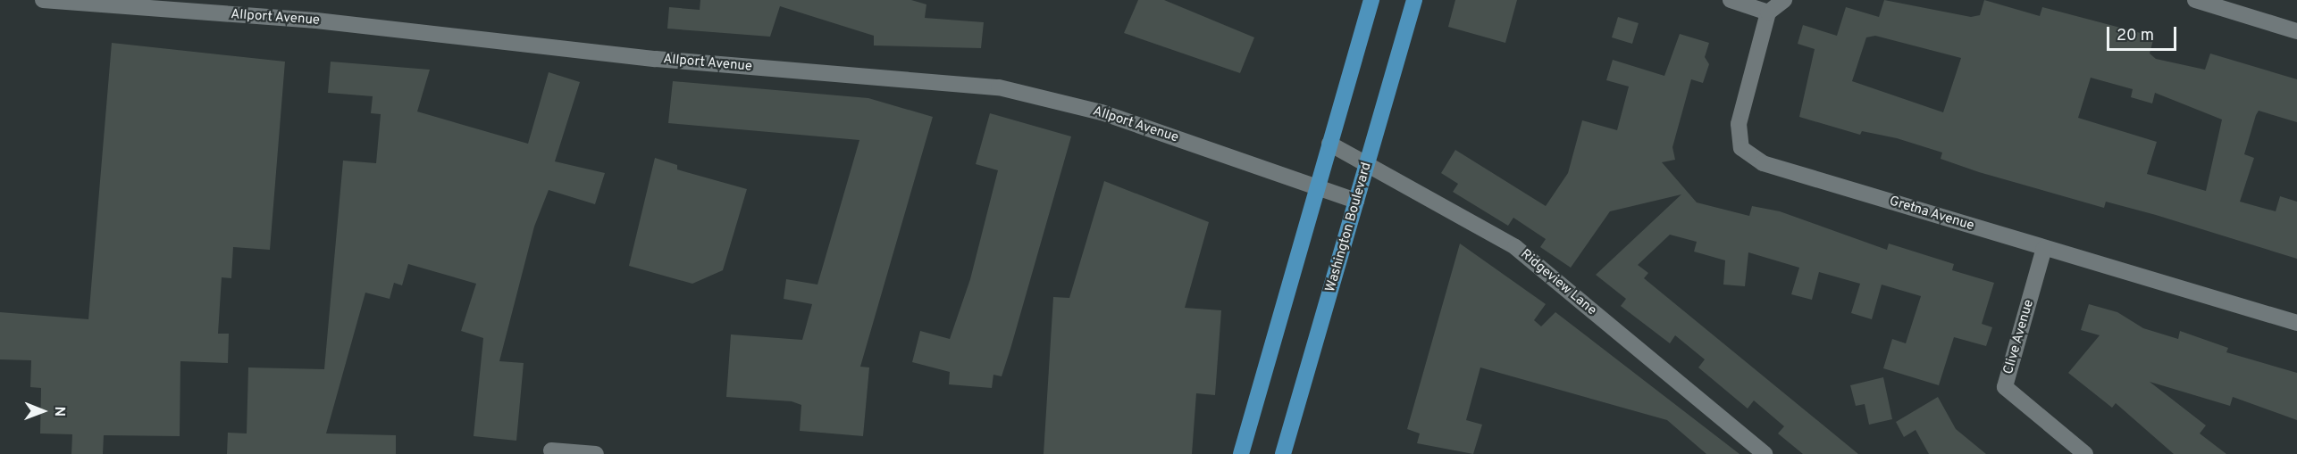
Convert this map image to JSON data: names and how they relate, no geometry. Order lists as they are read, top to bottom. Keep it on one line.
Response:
{"streets":{"main road":["Washington Boulevard"],"street":["Allport Avenue","Gretna Avenue","Ridgeview Lane","Clive Avenue"]},"crossings":[["Allport Avenue","Washington Boulevard"],["Gretna Avenue","Clive Avenue"],["Washington Boulevard","Ridgeview Lane"]],"scale_bar":"20 m","north":"right"}
